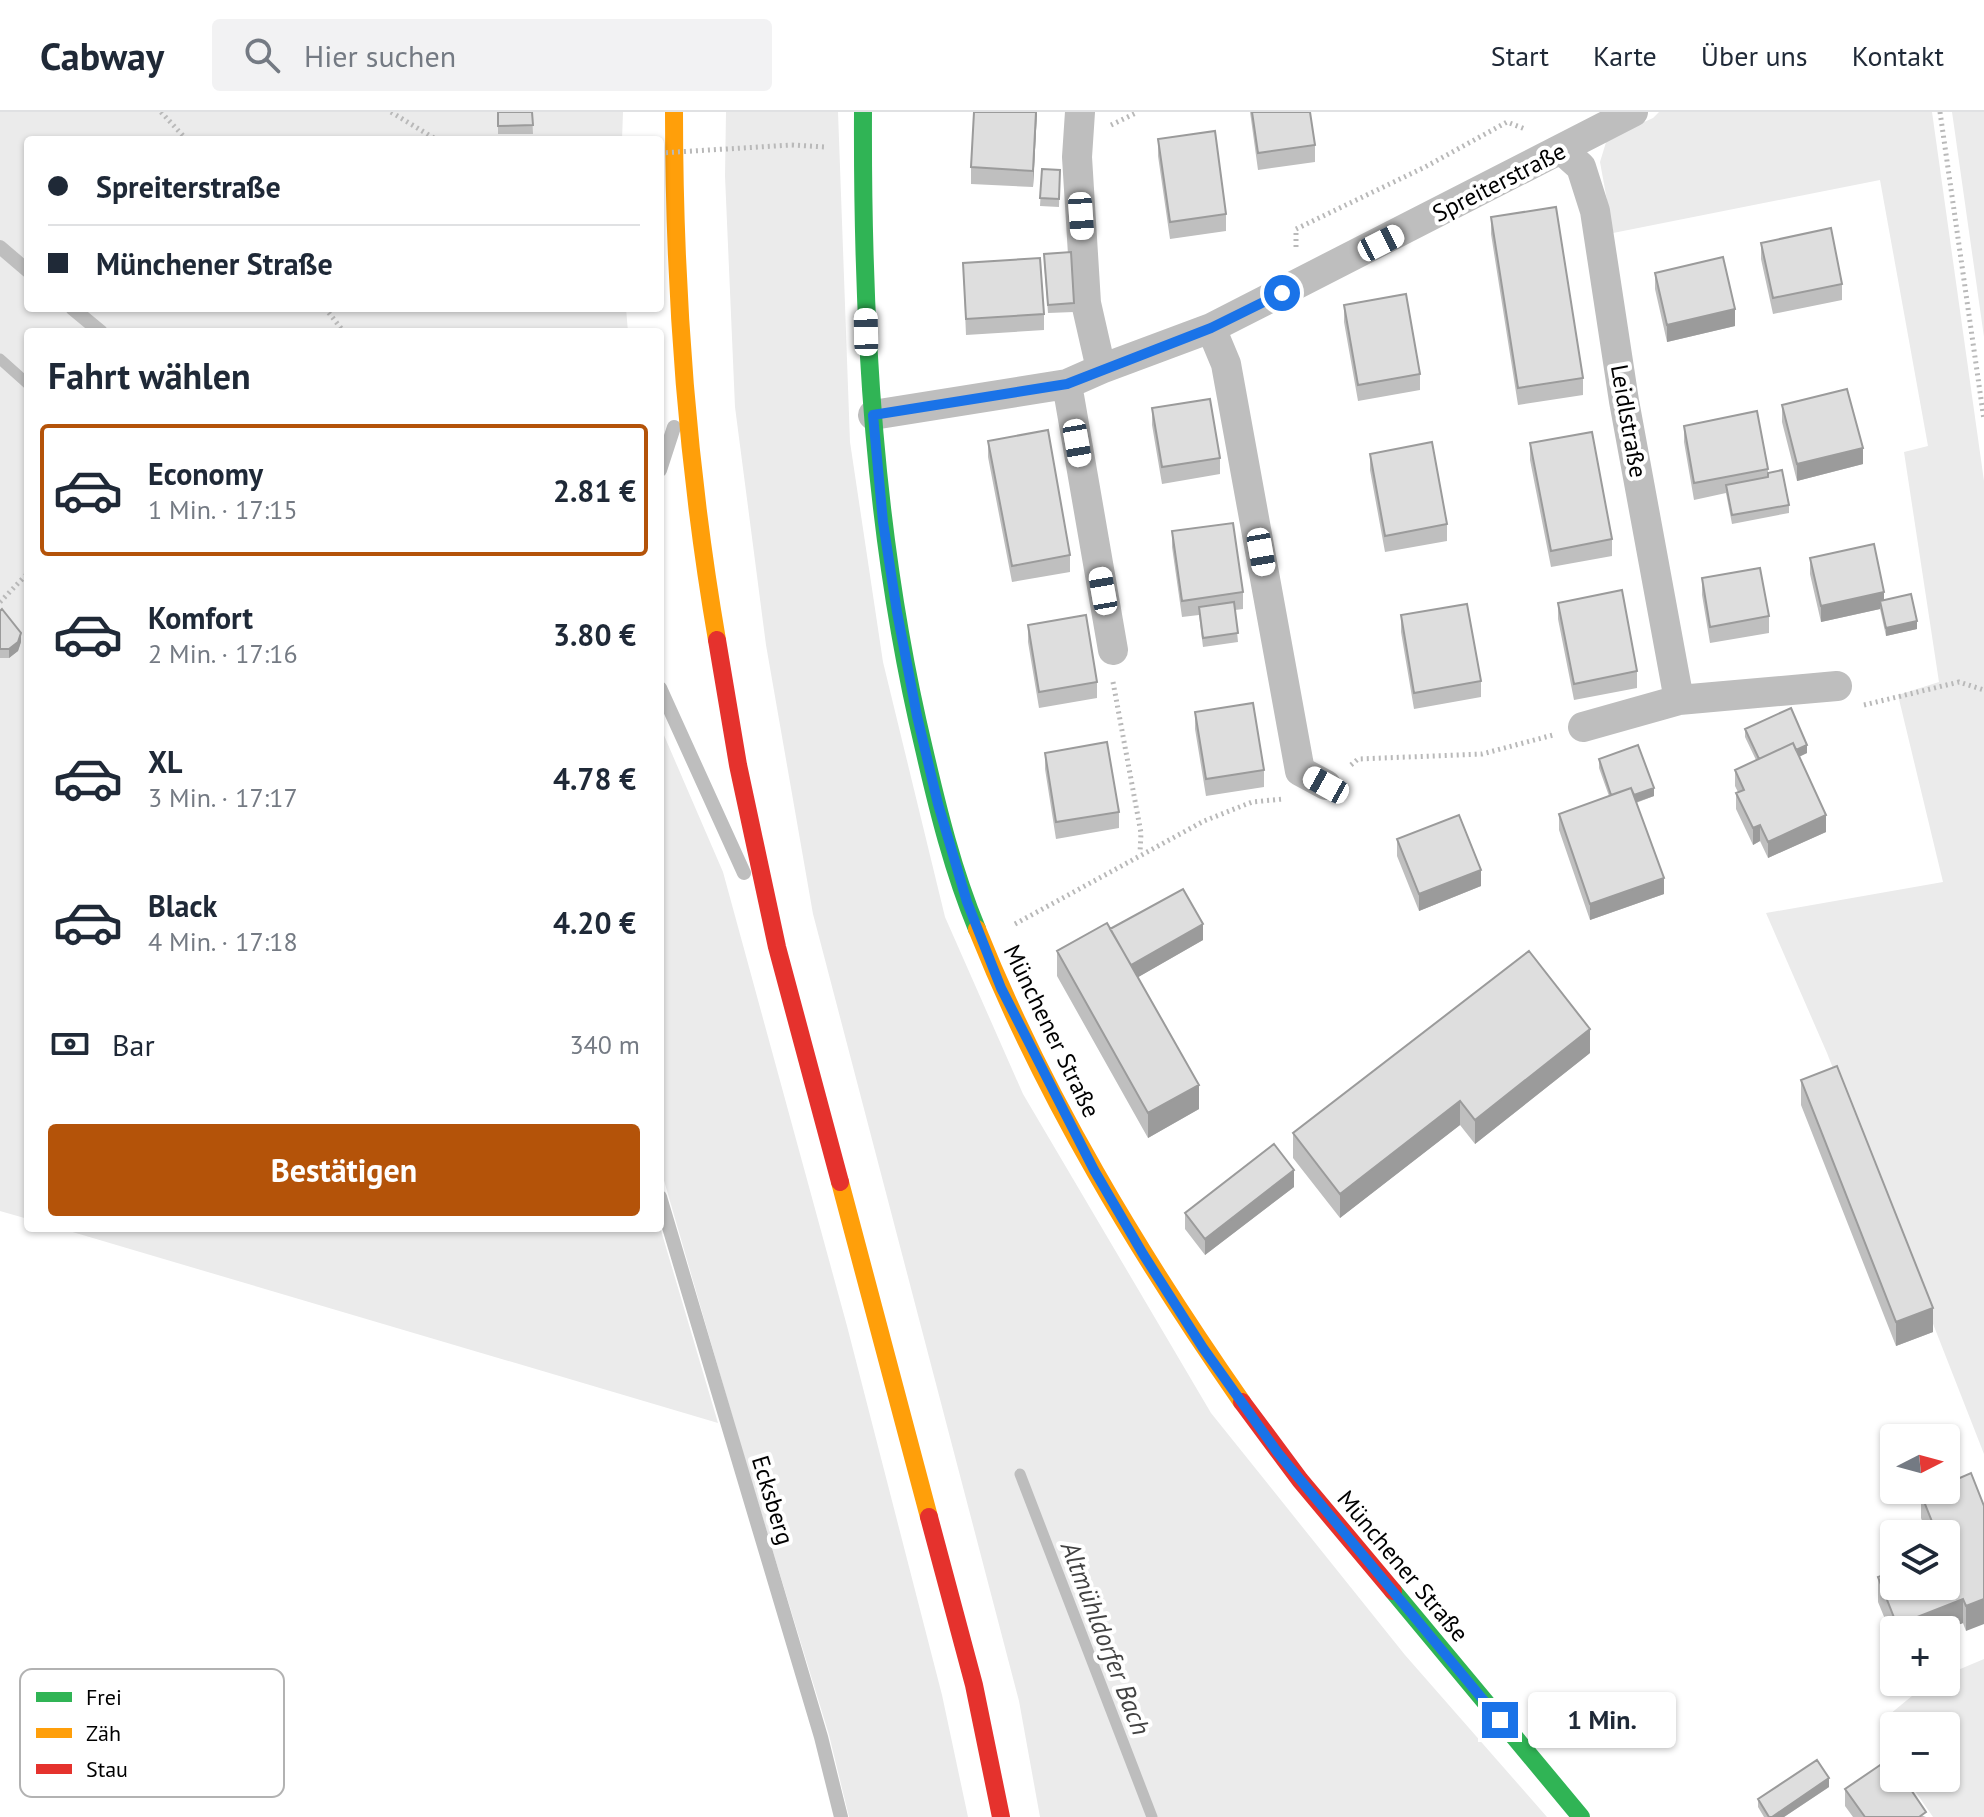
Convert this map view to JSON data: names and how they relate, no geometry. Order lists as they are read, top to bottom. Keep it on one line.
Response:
{"streets":{"street":["Spreiterstraße","Leidlstraße","Münchener Straße"],"lane":["Ecksberg"]},"crossings":[["Spreiterstraße","Leidlstraße"],["Spreiterstraße","Münchener Straße"]],"water":["Altmühldorfer Bach"],"legend":["Frei","Zäh","Stau"],"north":"right","page":{"header":"Cabway","search":"Hier suchen","nav":["Start","Karte","Über uns","Kontakt"],"banner":["Spreiterstraße","Münchener Straße"],"heading":"Fahrt wählen","list":[{"name":"Economy","note":"1 Min. · 17:15","value":"2.81 €"},{"name":"Komfort","note":"2 Min. · 17:16","value":"3.80 €"},{"name":"XL","note":"3 Min. · 17:17","value":"4.78 €"},{"name":"Black","note":"4 Min. · 17:18","value":"4.20 €"}],"pay":["Bar","340 m"],"buttons":"Bestätigen","map_buttons":["+","−"],"bubble":"1 Min."}}
